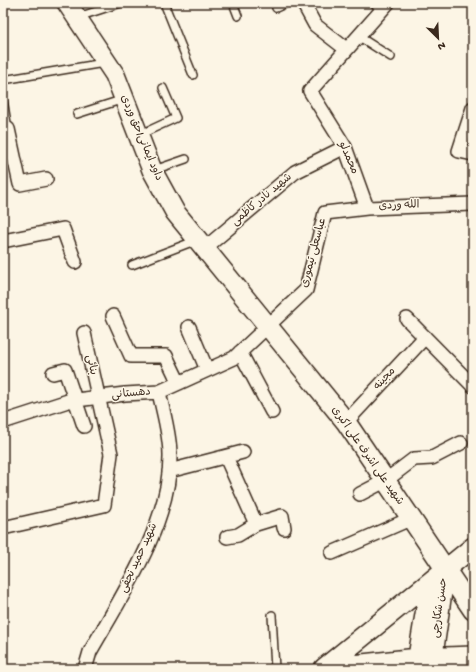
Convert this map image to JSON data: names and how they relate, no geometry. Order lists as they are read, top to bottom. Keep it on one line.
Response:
{"streets":{"street":["داود ایمانی/حق وردی","محمدلو","شهید نادر کاظمی","الله وردی","عباسعلی تیموری","بنائی","مجینه","دهستانی","شهید علی اشرف علی اکبری","شهید حمید نجفی","حسن شکارچی"]},"crossings":[["داود ایمانی/حق وردی","شهید نادر کاظمی"],["داود ایمانی/حق وردی","عباسعلی تیموری"],["داود ایمانی/حق وردی","دهستانی"],["داود ایمانی/حق وردی","شهید علی اشرف علی اکبری"],["محمدلو","شهید نادر کاظمی"],["محمدلو","الله وردی"],["الله وردی","عباسعلی تیموری"],["عباسعلی تیموری","دهستانی"],["عباسعلی تیموری","شهید علی اشرف علی اکبری"],["بنائی","دهستانی"],["مجینه","شهید علی اشرف علی اکبری"],["دهستانی","شهید علی اشرف علی اکبری"],["دهستانی","شهید حمید نجفی"],["شهید علی اشرف علی اکبری","حسن شکارچی"]],"north":"bottom right"}
